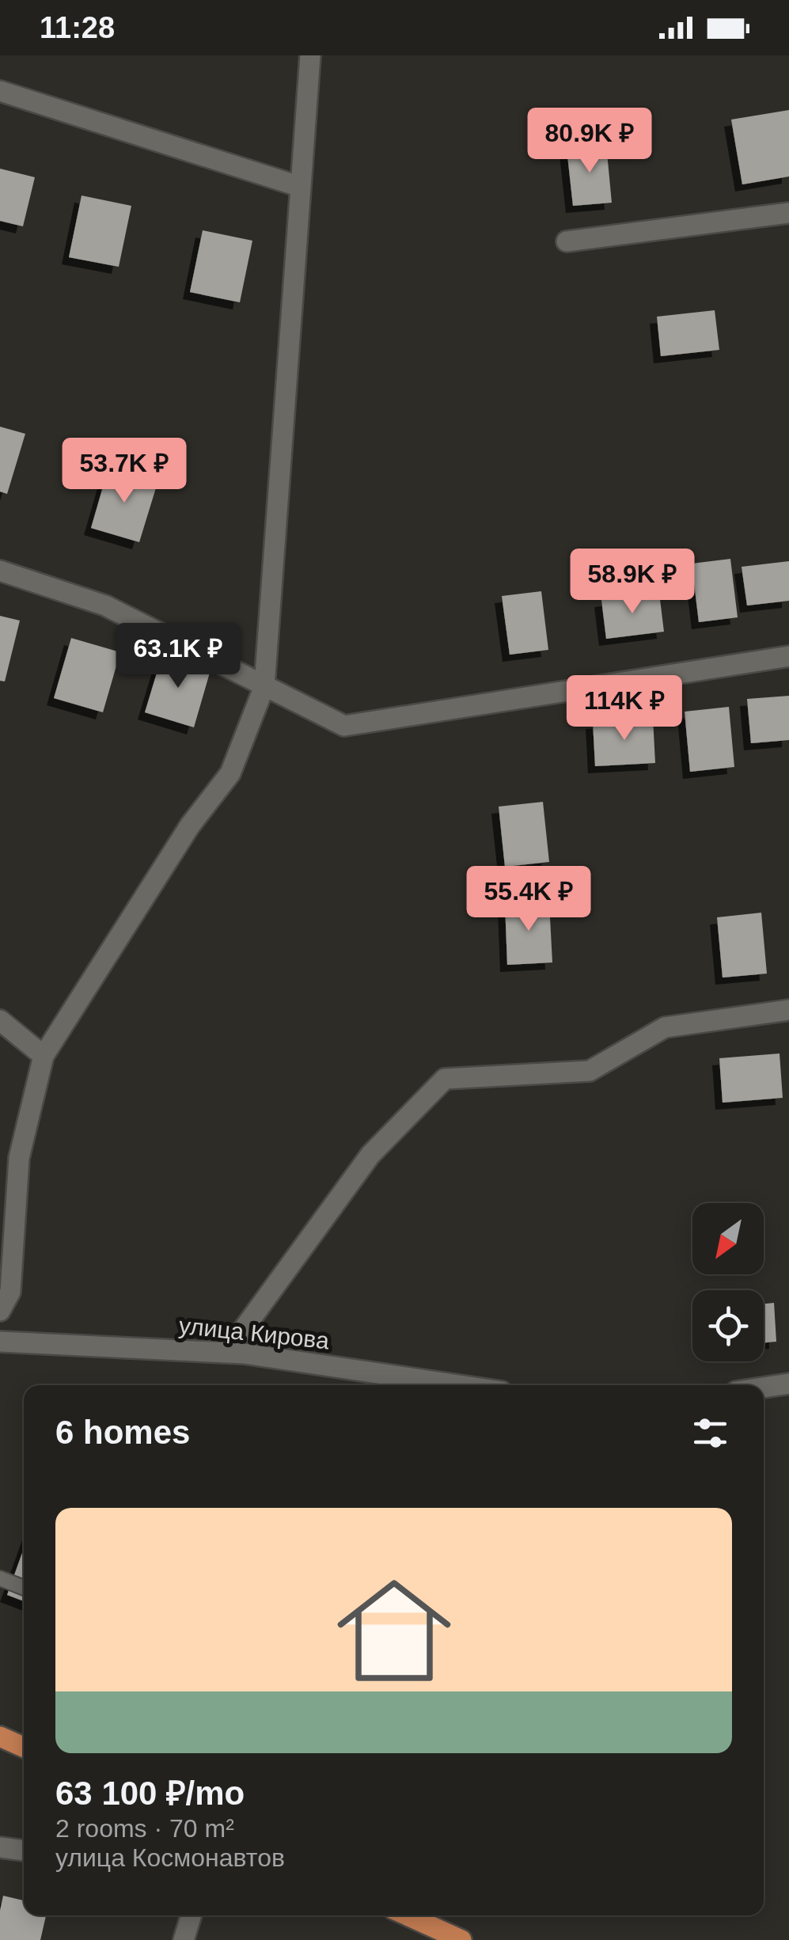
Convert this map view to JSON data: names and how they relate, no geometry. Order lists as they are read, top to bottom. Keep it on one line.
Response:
{"streets":{"street":["улица Кирова"]},"north":"bottom left","page":{"status":"11:28","price":["80.9K ₽","53.7K ₽","58.9K ₽","63.1K ₽","114K ₽","55.4K ₽"],"heading":"6 homes","list":[{"name":"63 100 ₽/mo","note":"2 rooms · 70 m² · улица Космонавтов"}]}}
